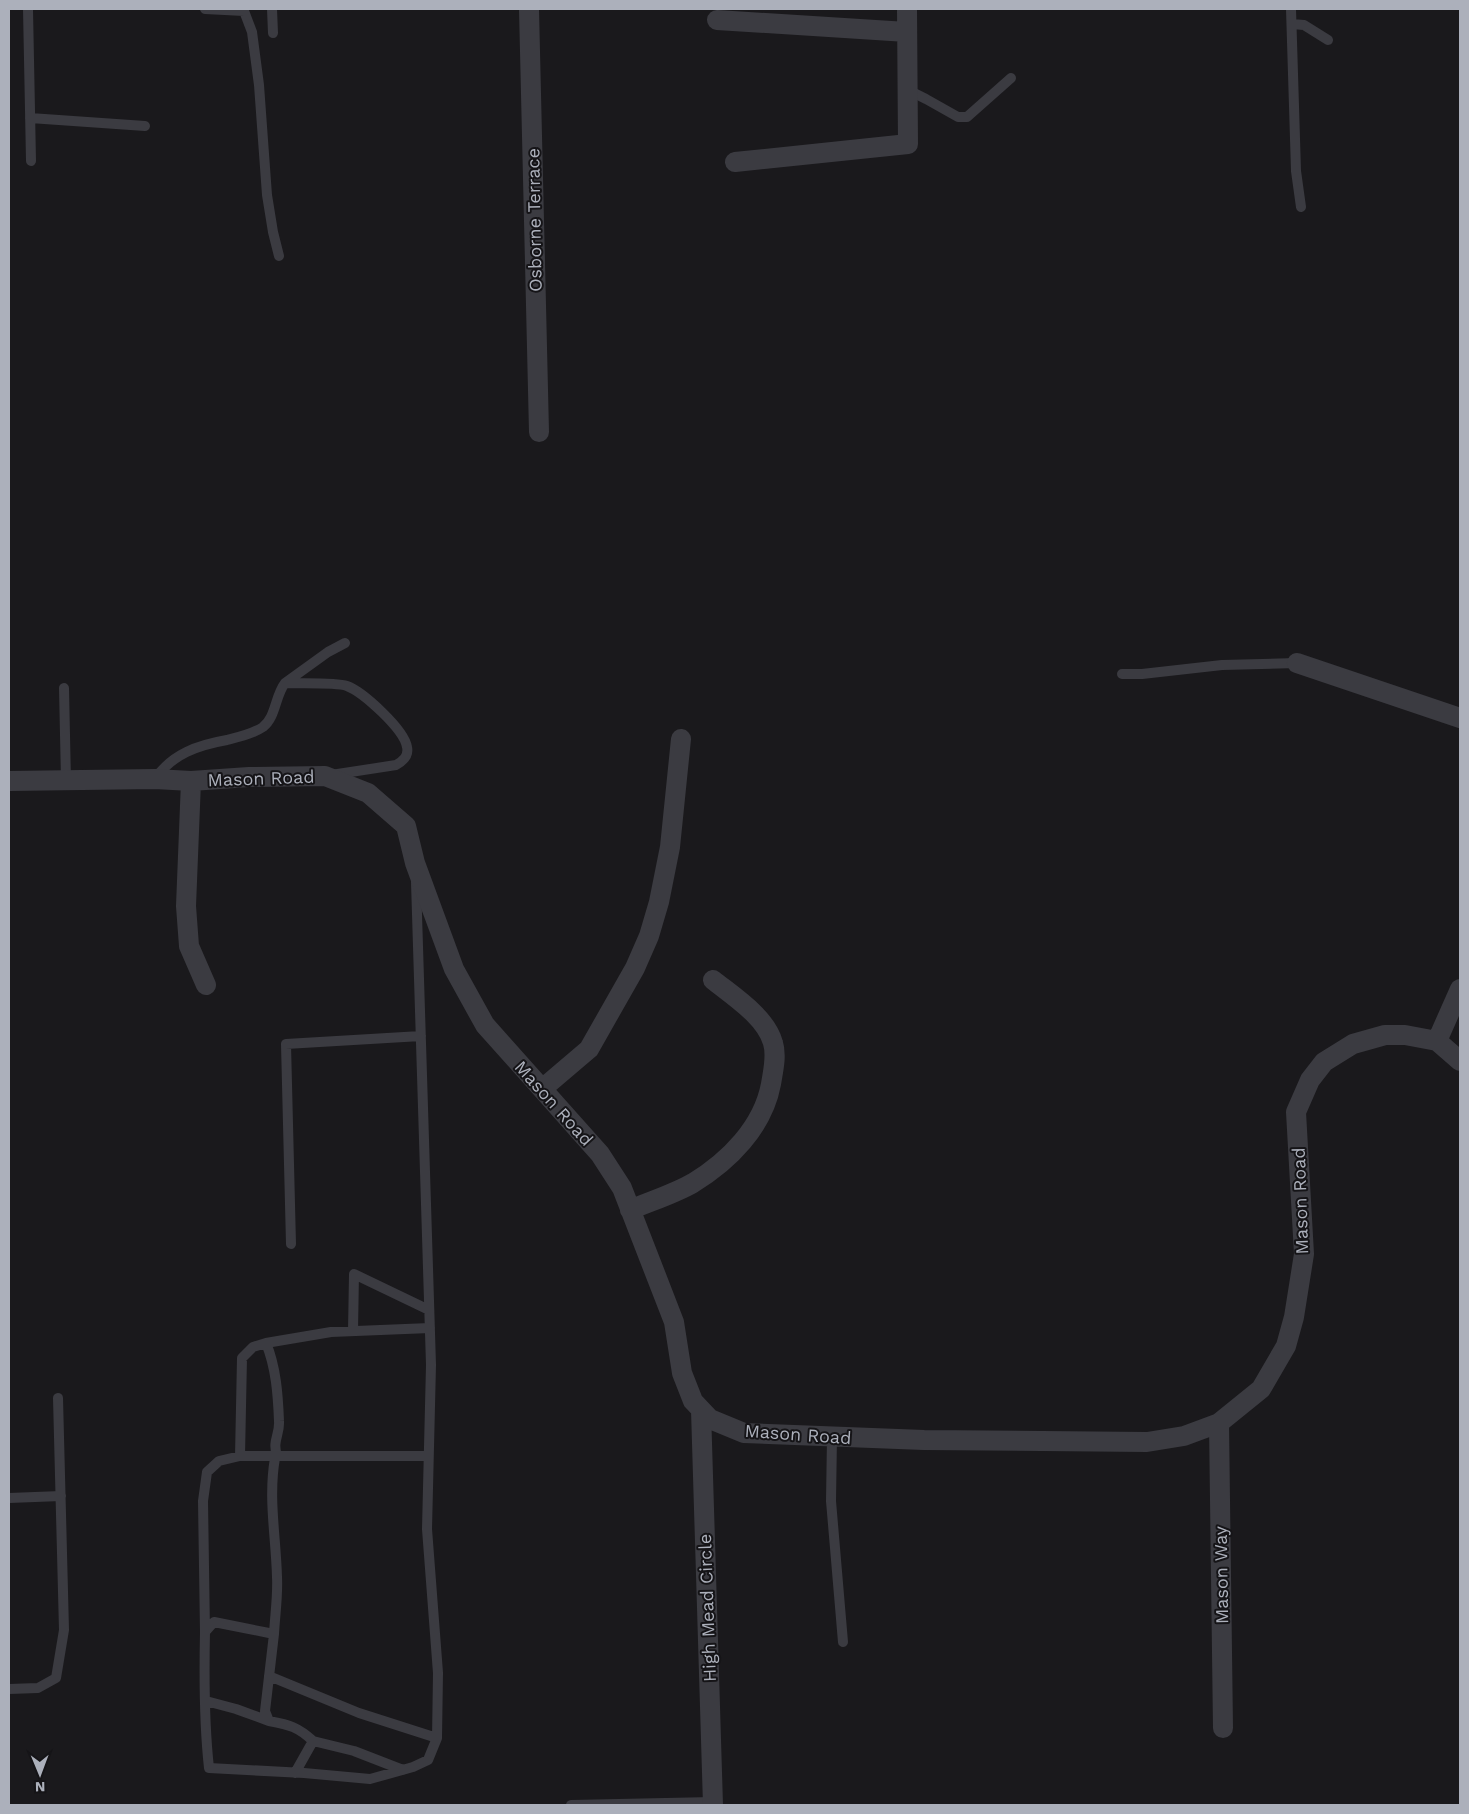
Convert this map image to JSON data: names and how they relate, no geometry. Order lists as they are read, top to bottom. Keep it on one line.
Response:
{"streets":{"street":["Osborne Terrace","Mason Road","Mason Way","High Mead Circle"]},"crossings":[["Mason Road","Mason Way"],["Mason Road","High Mead Circle"]],"north":"bottom"}
